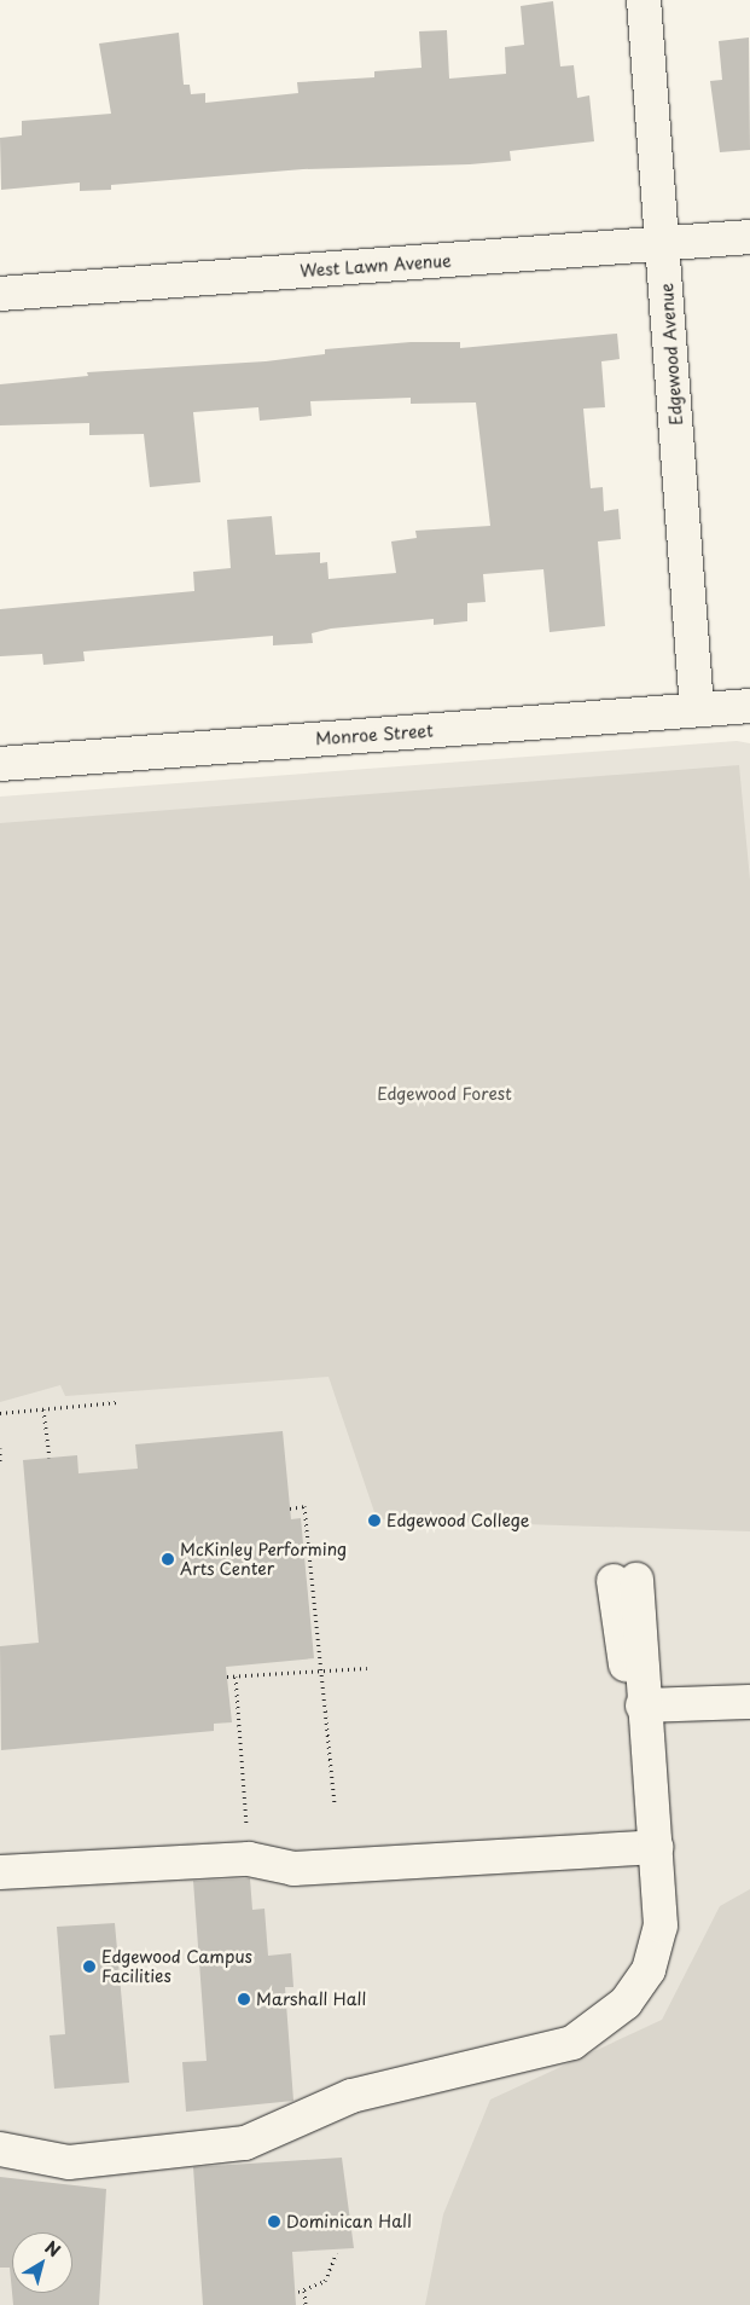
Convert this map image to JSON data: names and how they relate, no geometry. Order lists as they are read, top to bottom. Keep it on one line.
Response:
{"streets":{"street":["West Lawn Avenue","Edgewood Avenue","Monroe Street"]},"crossings":[["West Lawn Avenue","Edgewood Avenue"],["Edgewood Avenue","Monroe Street"]],"parks":["Edgewood Forest"],"places":["Edgewood College","McKinley Performing Arts Center","Edgewood Campus Facilities","Marshall Hall","Dominican Hall"],"north":"top right"}
